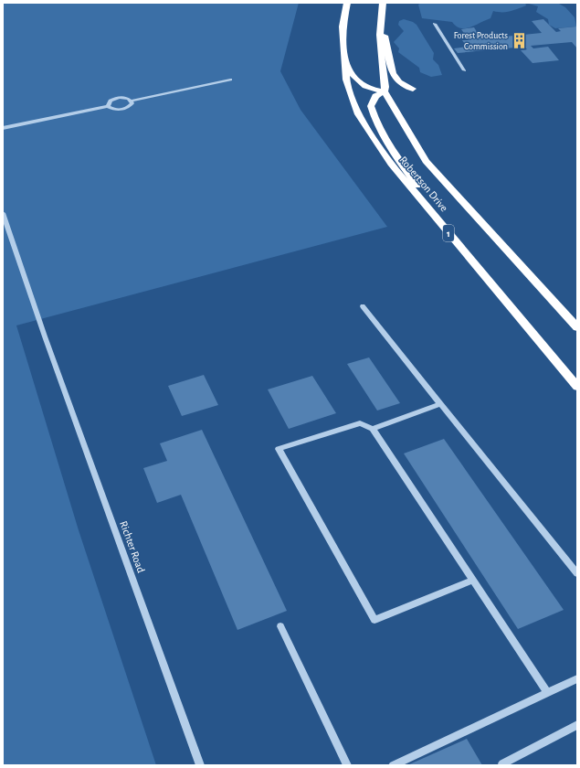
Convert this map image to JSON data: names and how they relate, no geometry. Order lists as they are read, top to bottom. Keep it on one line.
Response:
{"streets":{"highway":["Robertson Drive","1"],"lane":["Richter Road"]},"places":{"building":["Forest Products Commission"]}}
